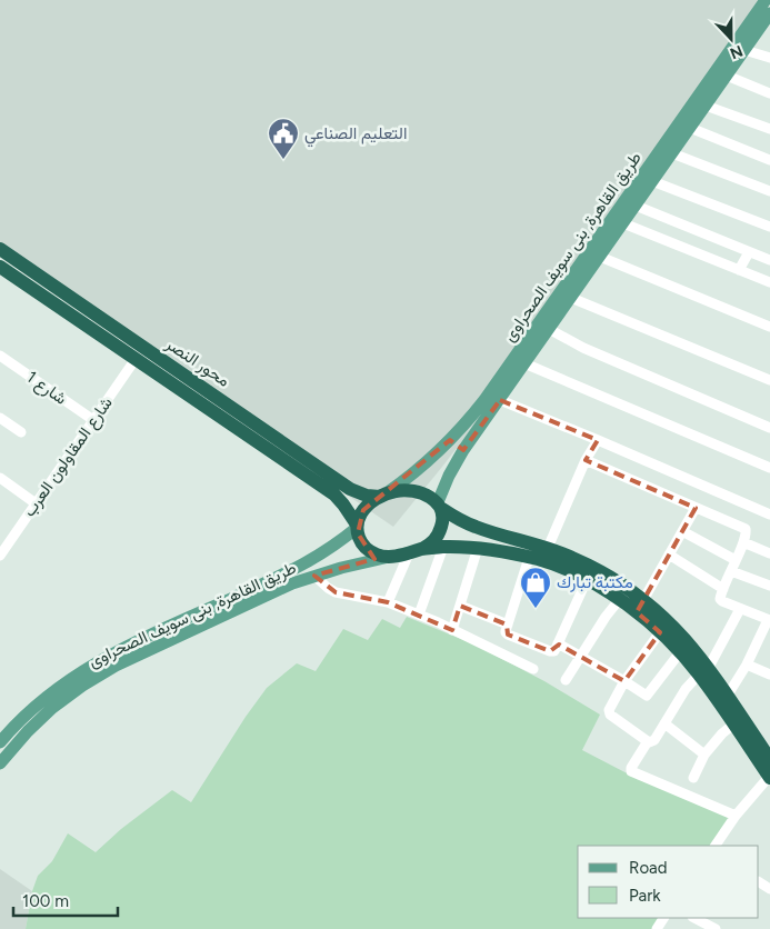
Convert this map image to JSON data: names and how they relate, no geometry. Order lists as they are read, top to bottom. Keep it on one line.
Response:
{"streets":{"highway":["محور النصر"],"main road":["طريق القاهرة, بنى سويف الصحراوى"],"street":["شارع 1","شارع المقاولون العرب"]},"crossings":[["طريق القاهرة, بنى سويف الصحراوى","محور النصر"],["محور النصر","شارع المقاولون العرب"],["شارع 1","شارع المقاولون العرب"]],"places":{"public building":["التعليم الصناعي"],"shop":["مكتبة تبارك"]},"legend":["Road","Park"],"scale_bar":"100 m","north":"bottom"}
